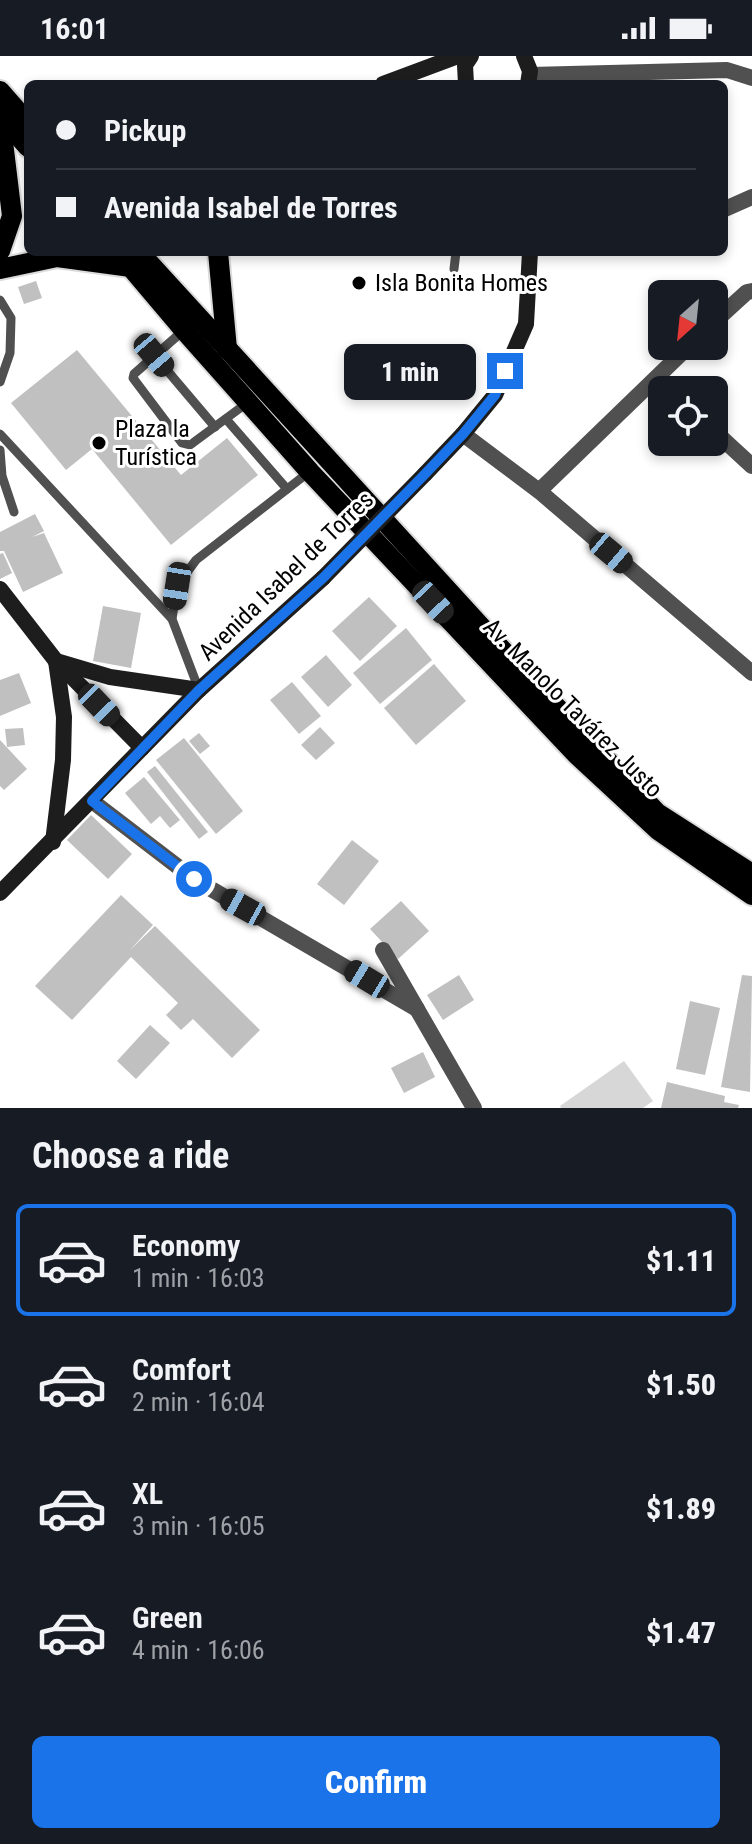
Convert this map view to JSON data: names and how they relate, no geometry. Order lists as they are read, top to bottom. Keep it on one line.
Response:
{"streets":{"main road":["Av. Manolo Tavárez Justo"],"street":["Avenida Isabel de Torres"]},"places":["Isla Bonita Homes","Plaza la Turística"],"north":"bottom left","page":{"status":"16:01","banner":["Pickup","Avenida Isabel de Torres"],"bubble":"1 min","heading":"Choose a ride","list":[{"name":"Economy","note":"1 min · 16:03","value":"$1.11"},{"name":"Comfort","note":"2 min · 16:04","value":"$1.50"},{"name":"XL","note":"3 min · 16:05","value":"$1.89"},{"name":"Green","note":"4 min · 16:06","value":"$1.47"}],"buttons":"Confirm"}}
